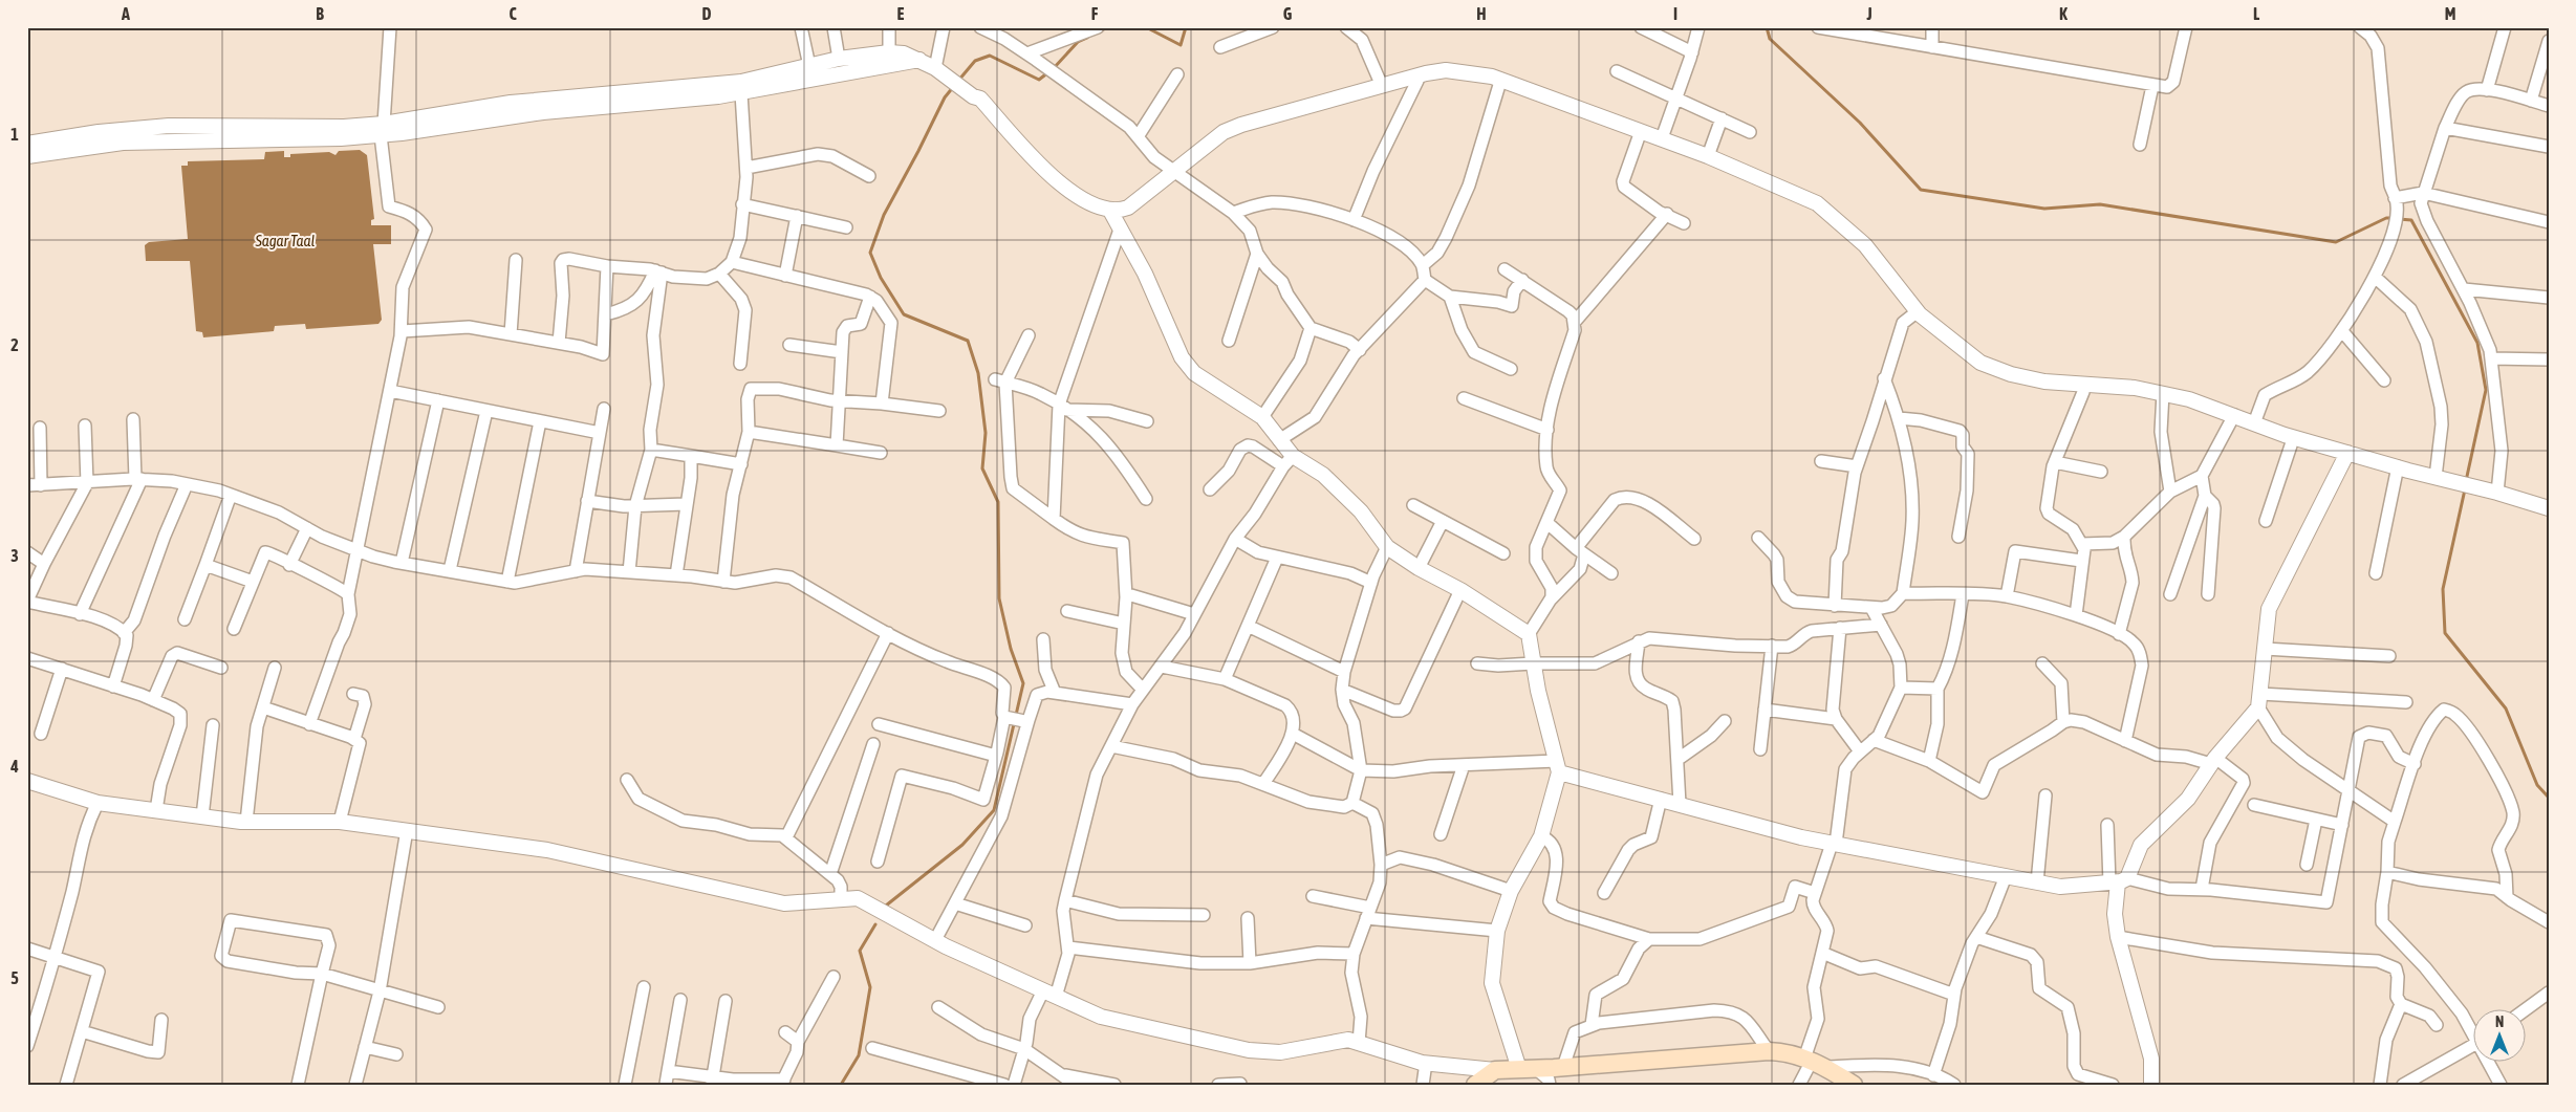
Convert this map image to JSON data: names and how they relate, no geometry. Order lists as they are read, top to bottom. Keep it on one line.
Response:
{"water":["Sagar Taal"],"north":"top","grid":{"columns":["A","B","C","D","E","F","G","H","I","J","K","L","M"],"rows":["1","2","3","4","5"]}}
